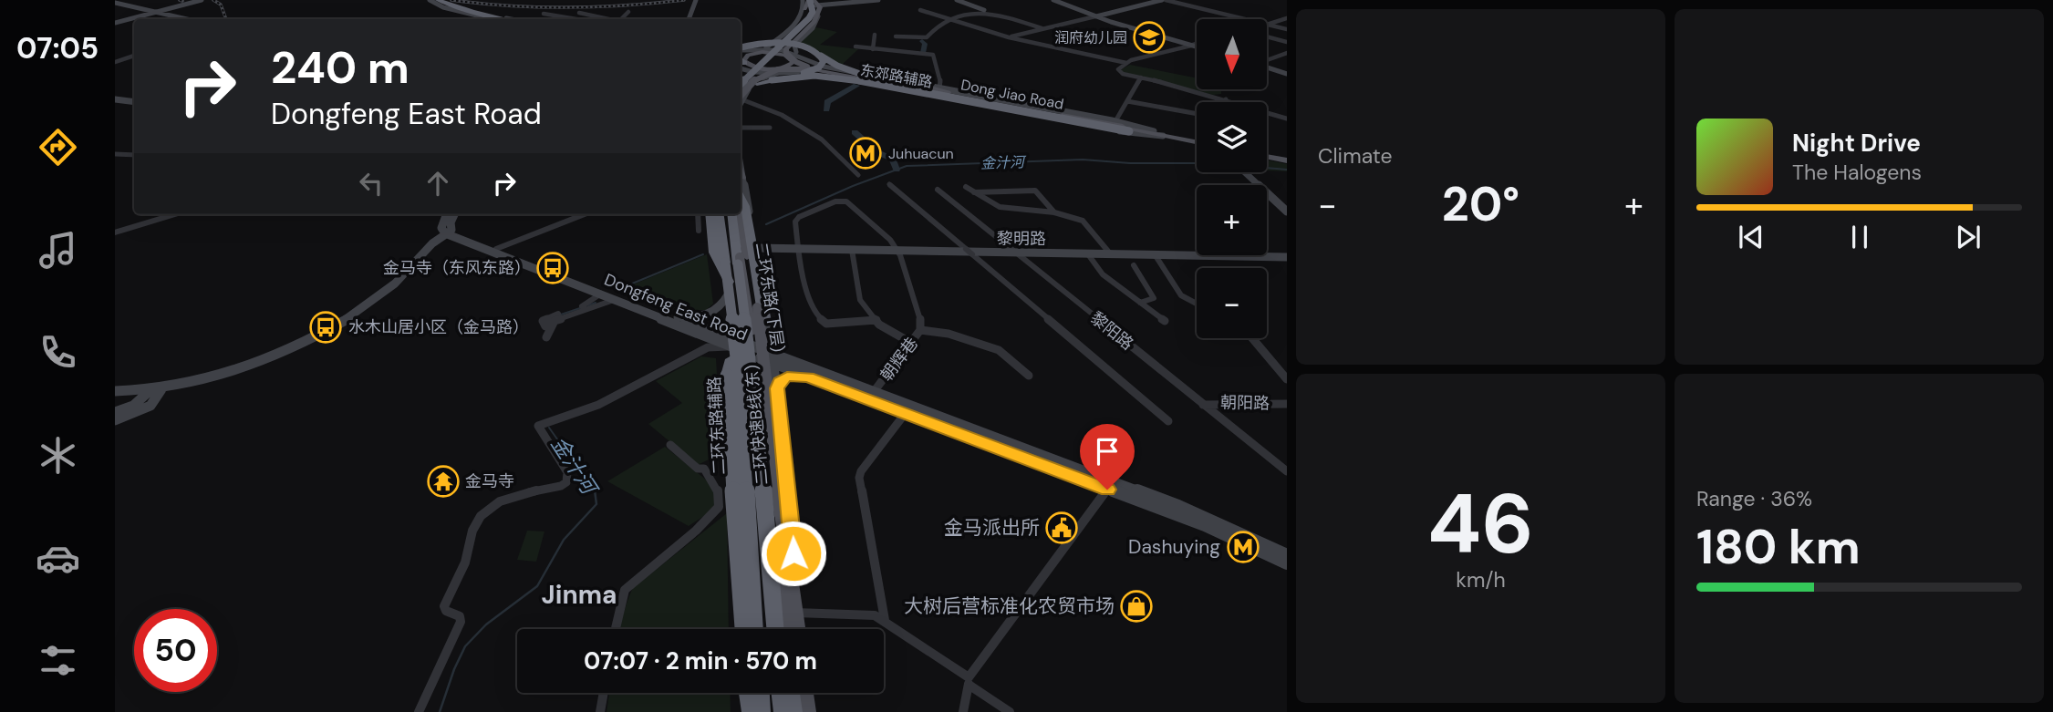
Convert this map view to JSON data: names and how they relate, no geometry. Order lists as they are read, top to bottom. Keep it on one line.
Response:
{"streets":{"highway":["二环快速B线(东)"],"main road":["东郊路辅路","Dong Jiao Road","黎明路","二环东路(下层)","Dongfeng East Road","二环东路辅路"],"street":["黎阳路","朝辉巷","朝阳路"]},"crossings":[["东郊路辅路","Dong Jiao Road"],["黎明路","黎阳路"],["黎明路","朝辉巷"],["Dongfeng East Road","朝辉巷"],["Dongfeng East Road","二环东路辅路"],["黎阳路","朝阳路"]],"districts":["Jinma"],"water":["金汁河"],"places":{"school or university":["润府幼儿园"],"metro station":["Juhuacun","Dashuying"],"bus stop":["金马寺（东风东路）","水木山居小区（金马路）"],"temple":["金马寺"],"public building":["金马派出所"],"shop":["大树后营标准化农贸市场"]},"north":"bottom","page":{"tabs":"07:05","tile":["Climate",["46","km/h"],["Range · 36%","180 km"]],"map_buttons":["+","−"],"turn":["240 m","Dongfeng East Road"],"song":["Night Drive","The Halogens"],"heat":["−","20°","+"],"limit":"50","trip":"07:07 · 2 min · 570 m"}}
